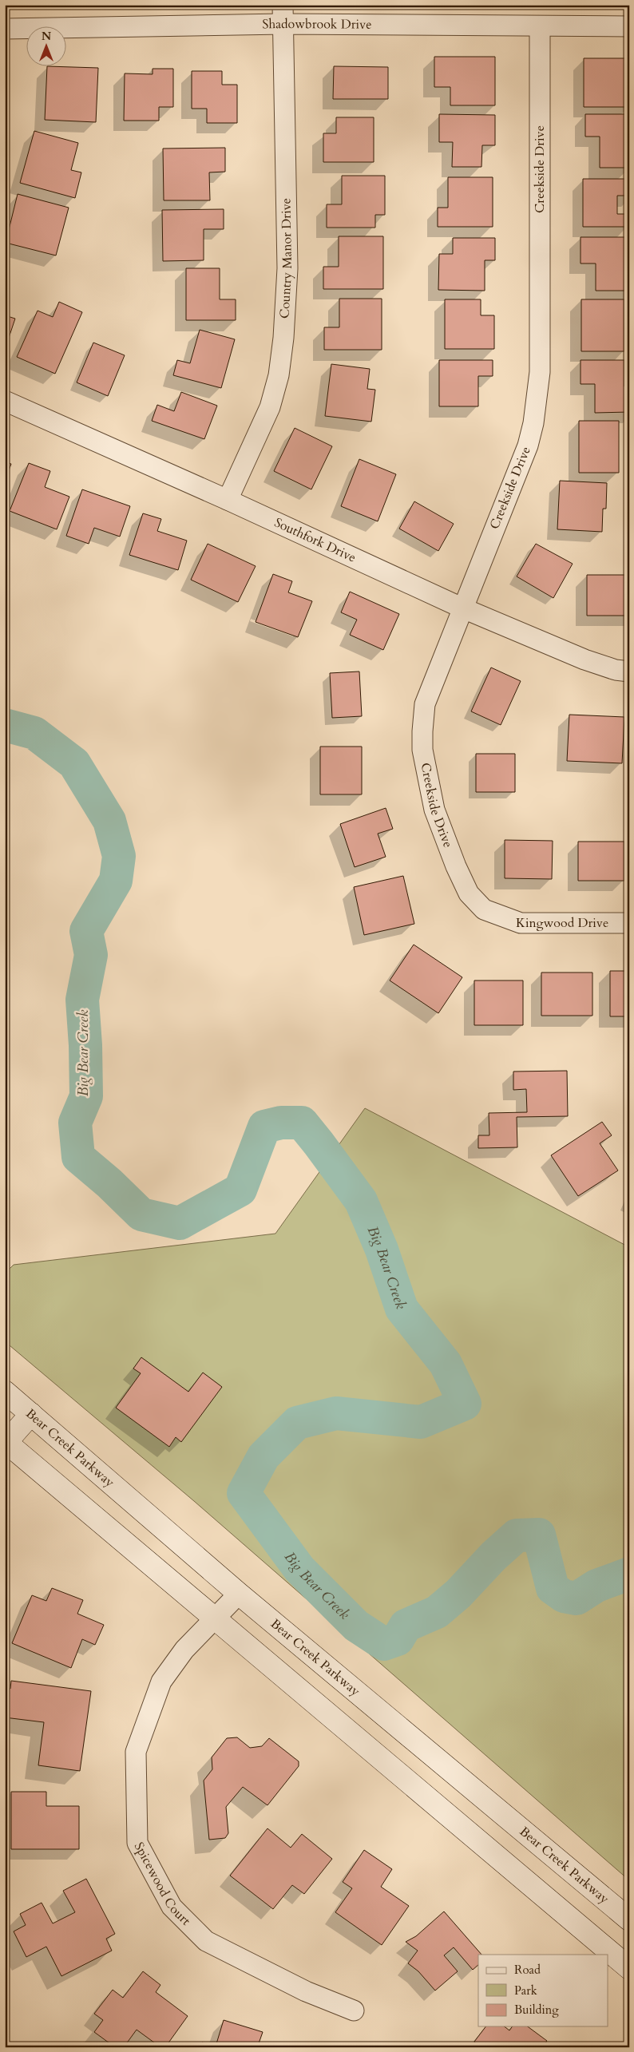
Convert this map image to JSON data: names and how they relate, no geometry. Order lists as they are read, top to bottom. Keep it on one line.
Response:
{"streets":{"main road":["Bear Creek Parkway"],"street":["Shadowbrook Drive","Creekside Drive","Country Manor Drive","Southfork Drive","Kingwood Drive","Spicewood Court"]},"crossings":[["Shadowbrook Drive","Creekside Drive"],["Shadowbrook Drive","Country Manor Drive"],["Creekside Drive","Southfork Drive"],["Creekside Drive","Kingwood Drive"],["Country Manor Drive","Southfork Drive"],["Bear Creek Parkway","Spicewood Court"]],"water":["Big Bear Creek"],"legend":["Road","Park","Building"],"north":"top"}
